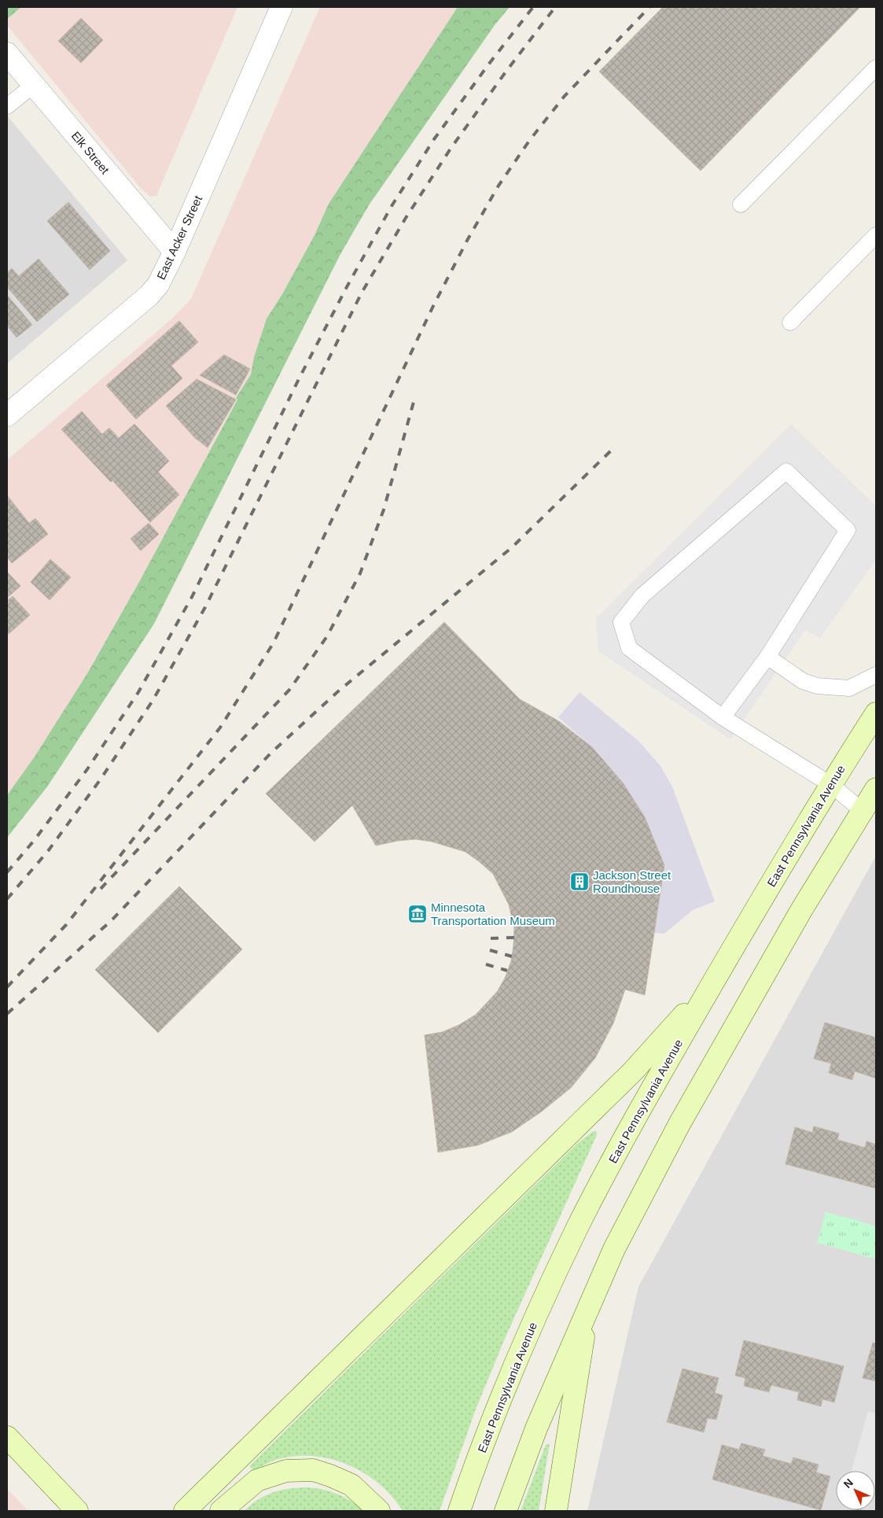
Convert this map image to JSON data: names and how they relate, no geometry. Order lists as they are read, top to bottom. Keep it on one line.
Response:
{"streets":{"main road":["East Pennsylvania Avenue"],"street":["Elk Street","East Acker Street"]},"crossings":[["Elk Street","East Acker Street"]],"places":{"building":["Jackson Street Roundhouse"],"museum":["Minnesota Transportation Museum"]},"north":"top left"}
